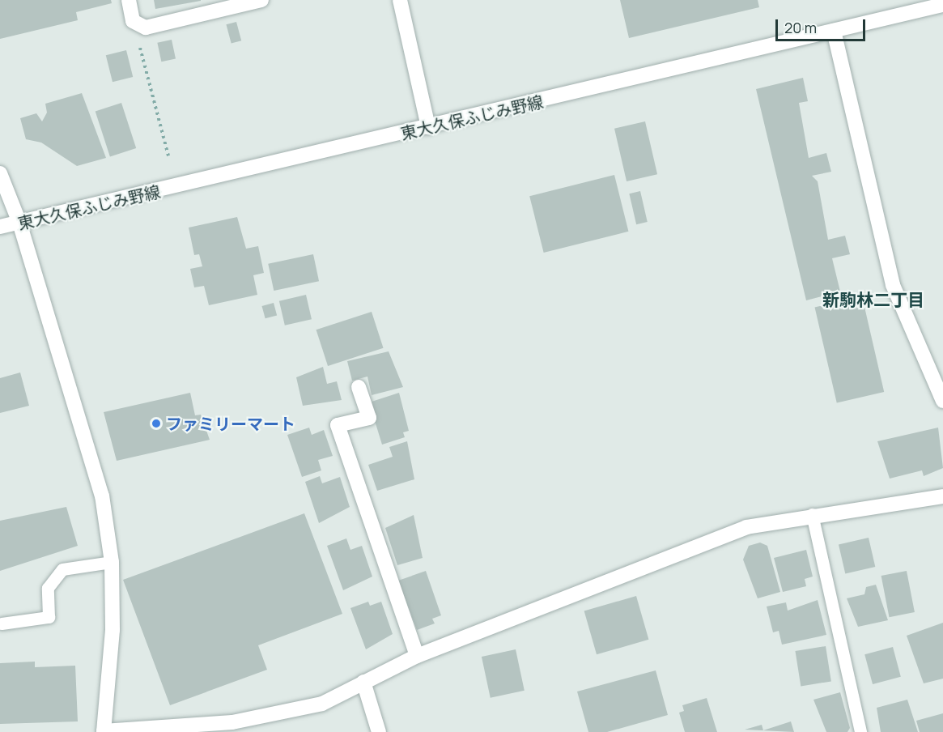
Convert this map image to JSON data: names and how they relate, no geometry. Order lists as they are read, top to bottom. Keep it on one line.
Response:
{"streets":{"street":["東大久保ふじみ野線"]},"districts":["新駒林二丁目"],"places":["ファミリーマート"],"scale_bar":"20 m"}
